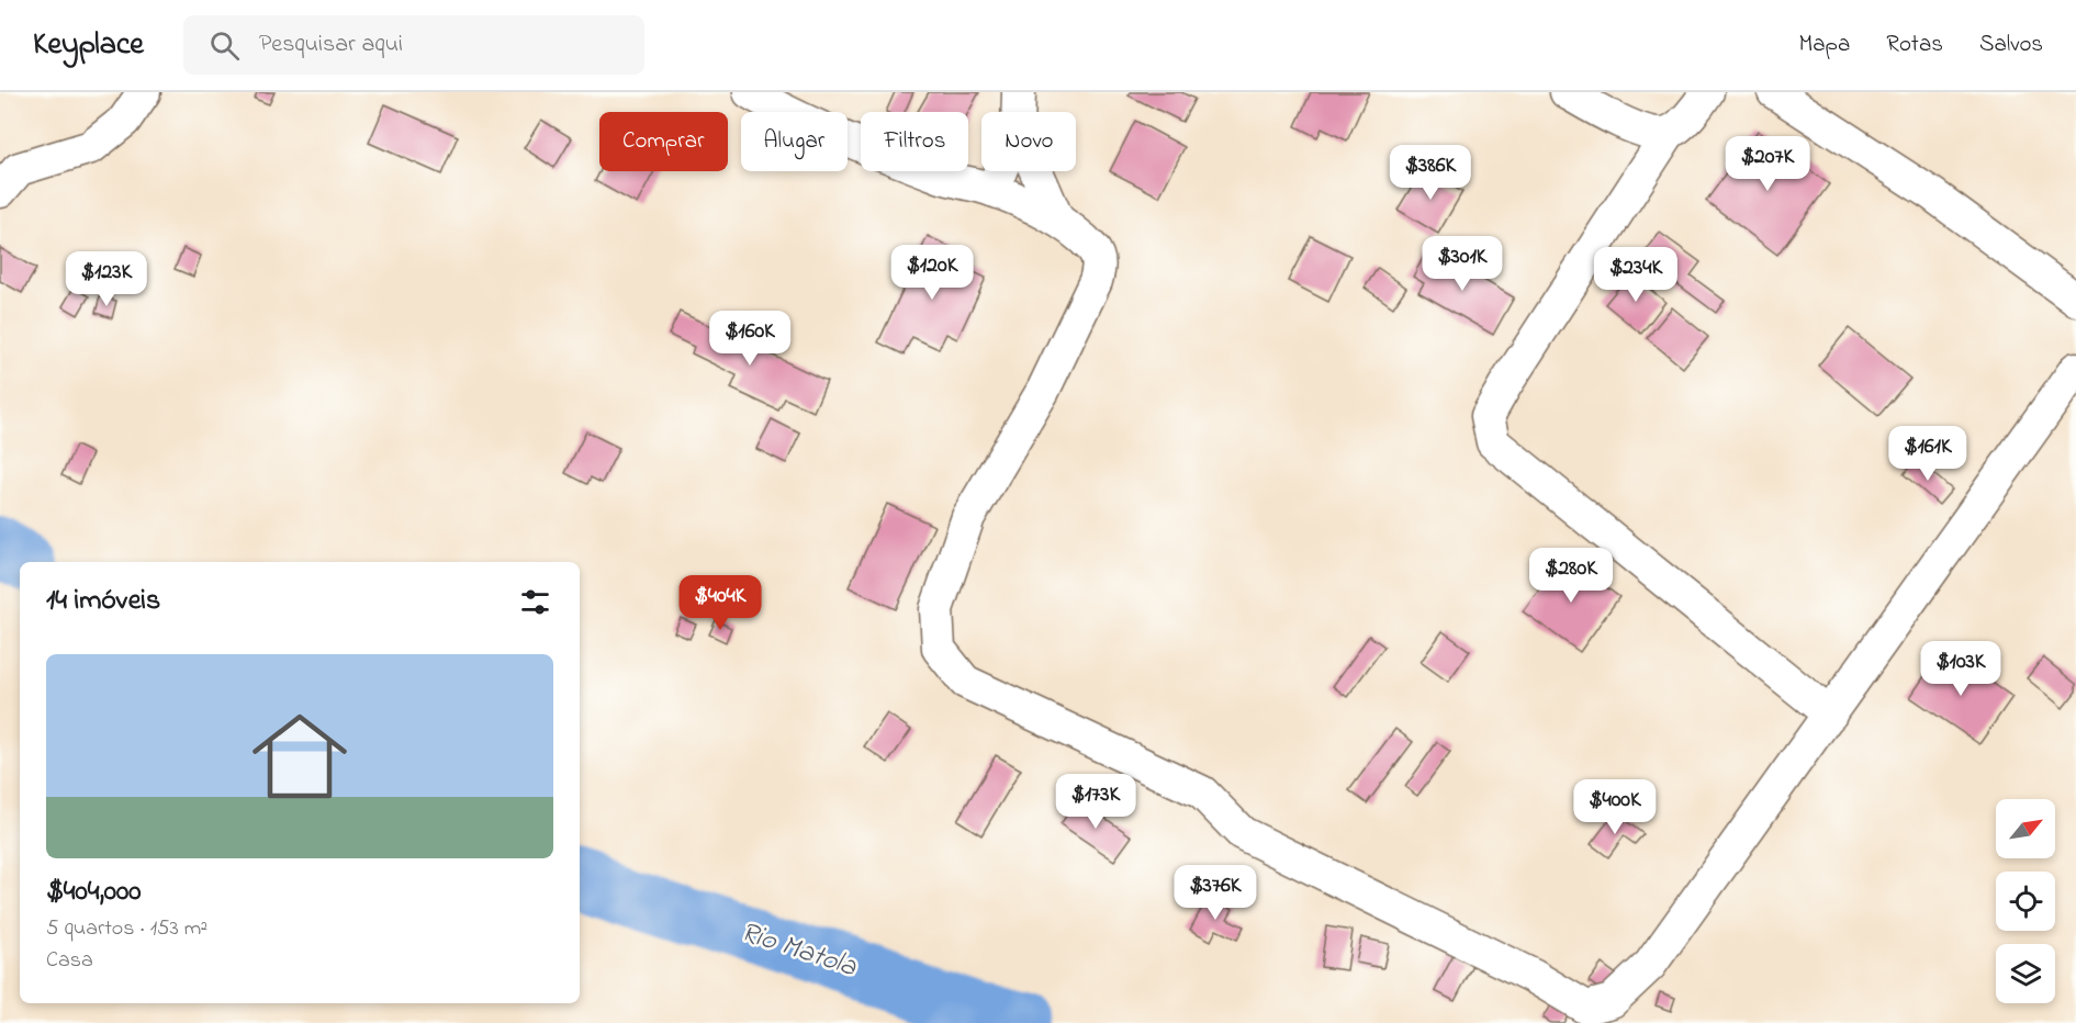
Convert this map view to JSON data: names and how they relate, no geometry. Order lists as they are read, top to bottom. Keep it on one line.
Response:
{"water":["Rio Matola"],"north":"top right","page":{"header":"Keyplace","search":"Pesquisar aqui","nav":["Mapa","Rotas","Salvos"],"chip":["Comprar","Alugar","Filtros","Novo"],"price":["$207K","$386K","$301K","$120K","$234K","$123K","$160K","$161K","$280K","$404K","$103K","$173K","$400K","$376K"],"heading":"14 imóveis","list":[{"name":"$404,000","note":"5 quartos · 153 m² · Casa"}]}}
